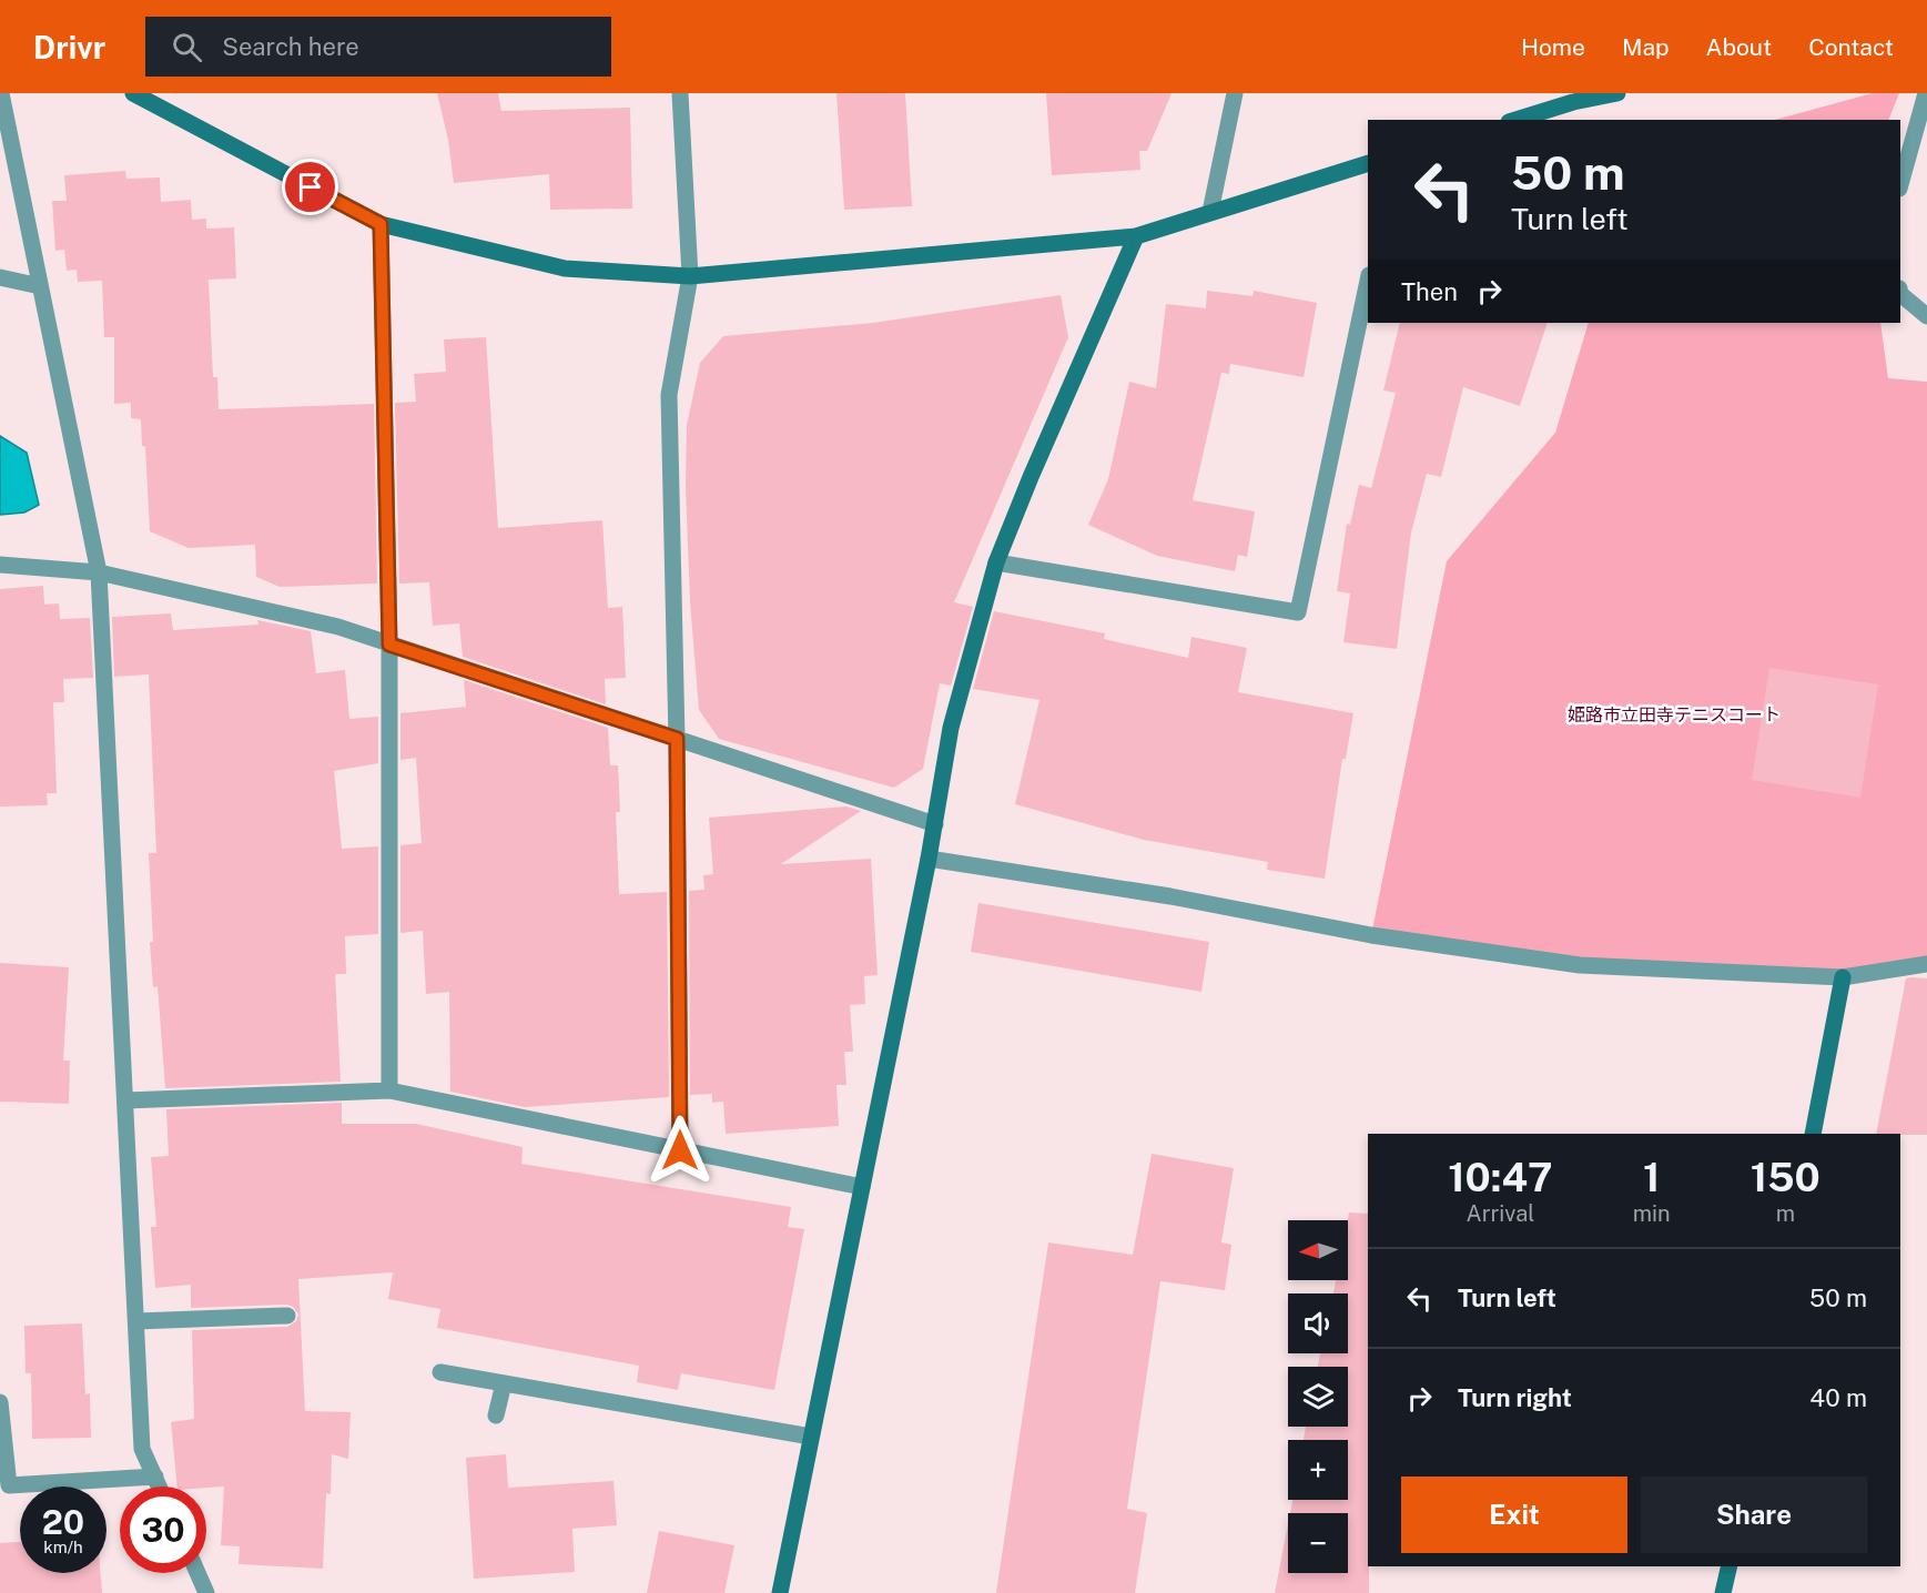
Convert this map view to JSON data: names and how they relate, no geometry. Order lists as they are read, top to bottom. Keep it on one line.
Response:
{"parks":["姫路市立田寺テニスコート"],"north":"left","page":{"header":"Drivr","search":"Search here","nav":["Home","Map","About","Contact"],"turn":["50 m","Turn left"],"then":"Then","eta":["10:47","Arrival","1","min","150","m"],"map_buttons":["+","−"],"list":[{"name":"Turn left","value":"50 m"},{"name":"Turn right","value":"40 m"}],"buttons":["Exit","Share"],"speed":"20 km/h","limit":"30"}}
